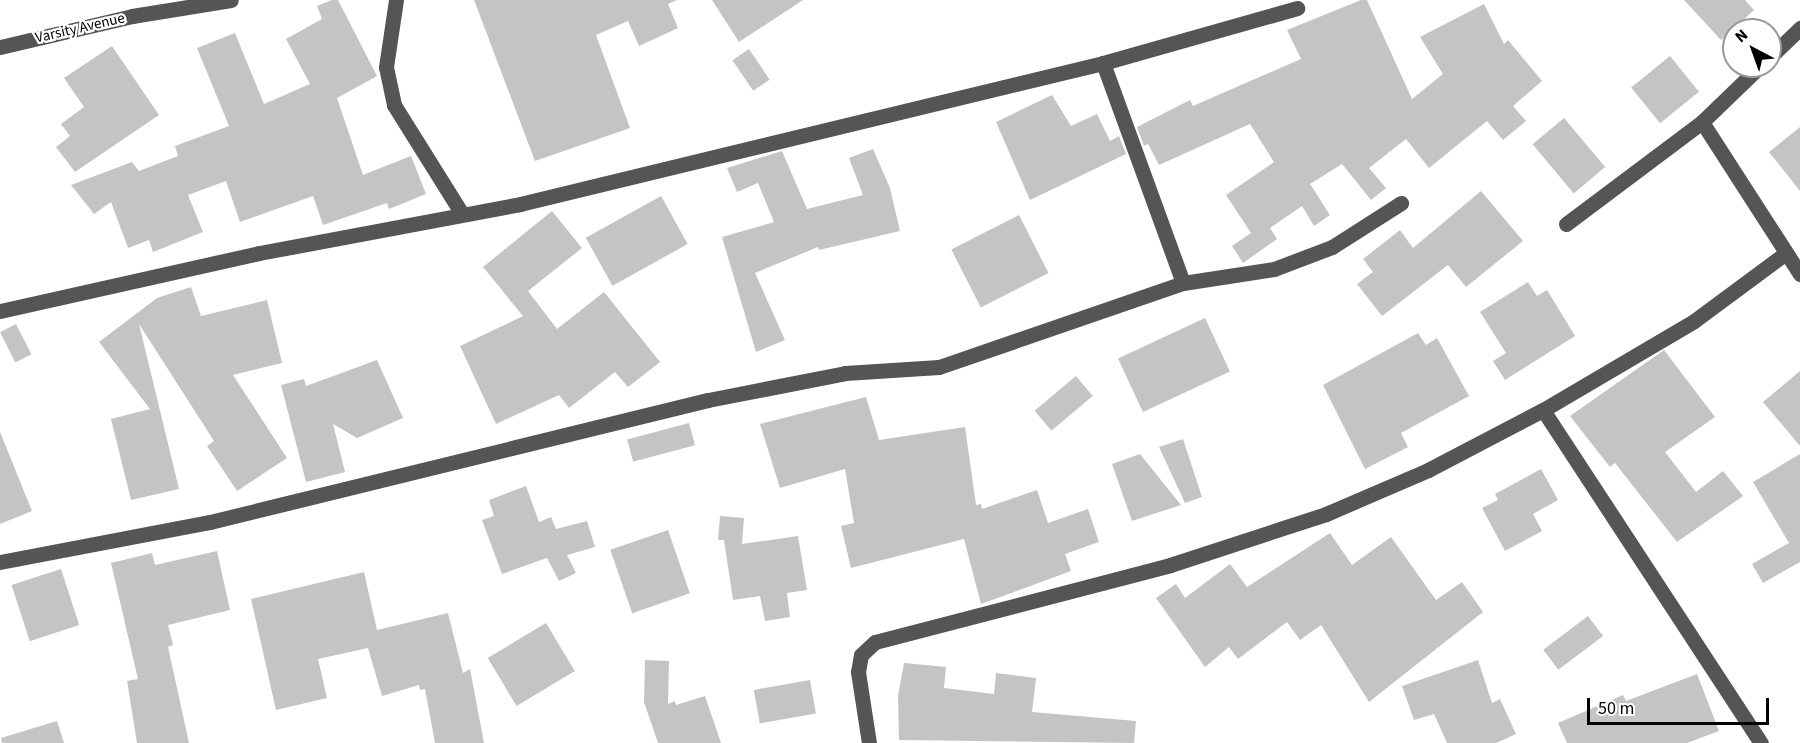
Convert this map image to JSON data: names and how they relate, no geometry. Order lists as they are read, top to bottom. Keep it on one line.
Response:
{"streets":{"street":["Varsity Avenue"]},"scale_bar":"50 m","north":"top left"}
